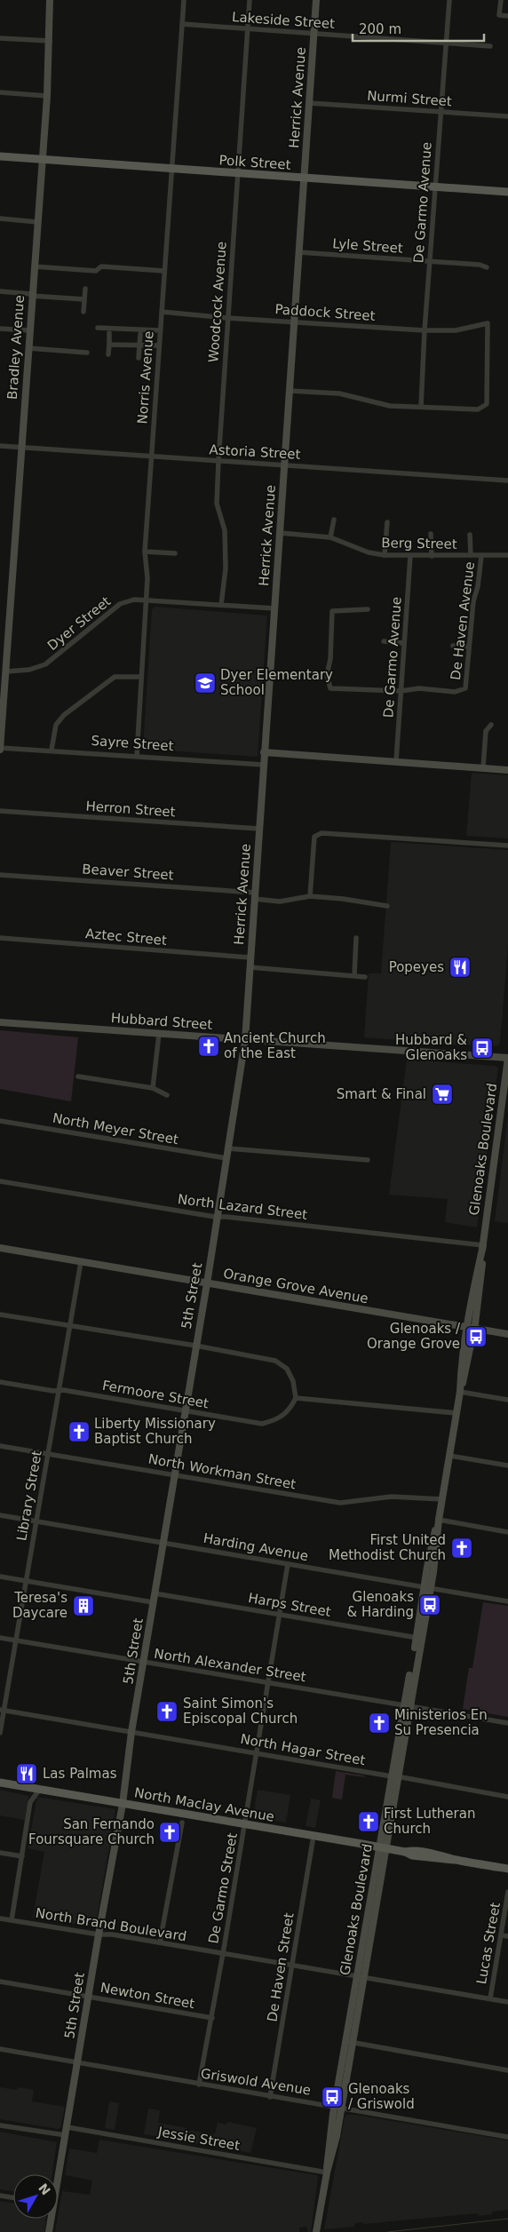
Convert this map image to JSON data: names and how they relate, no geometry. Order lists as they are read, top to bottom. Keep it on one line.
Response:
{"streets":{"main road":["Polk Street","North Maclay Avenue"],"street":["Lakeside Street","Herrick Avenue","Nurmi Street","De Garmo Avenue","Lyle Street","Woodcock Avenue","Paddock Street","Bradley Avenue","Norris Avenue","Astoria Street","Berg Street","De Haven Avenue","Dyer Street","Sayre Street","Herron Street","Beaver Street","Aztec Street","Hubbard Street","North Meyer Street","Glenoaks Boulevard","North Lazard Street","Orange Grove Avenue","5th Street","Fermoore Street","North Workman Street","Library Street","Harding Avenue","Harps Street","North Alexander Street","North Hagar Street","De Garmo Street","North Brand Boulevard","Lucas Street","De Haven Street","Newton Street","Griswold Avenue","Jessie Street"]},"crossings":[["Lakeside Street","Herrick Avenue"],["Lakeside Street","De Garmo Avenue"],["Lakeside Street","Woodcock Avenue"],["Lakeside Street","Norris Avenue"],["Herrick Avenue","Nurmi Street"],["Herrick Avenue","Polk Street"],["Herrick Avenue","Lyle Street"],["Herrick Avenue","Paddock Street"],["Herrick Avenue","Astoria Street"],["Herrick Avenue","Berg Street"],["Herrick Avenue","Dyer Street"],["Herrick Avenue","Sayre Street"],["Herrick Avenue","Herron Street"],["Herrick Avenue","Beaver Street"],["Herrick Avenue","Aztec Street"],["Herrick Avenue","Hubbard Street"],["Herrick Avenue","5th Street"],["Nurmi Street","De Garmo Avenue"],["Polk Street","De Garmo Avenue"],["Polk Street","Woodcock Avenue"],["Polk Street","Bradley Avenue"],["Polk Street","Norris Avenue"],["De Garmo Avenue","Lyle Street"],["De Garmo Avenue","Paddock Street"],["De Garmo Avenue","Berg Street"],["De Garmo Avenue","De Haven Avenue"],["Woodcock Avenue","Paddock Street"],["Woodcock Avenue","Astoria Street"],["Woodcock Avenue","Dyer Street"],["Paddock Street","Norris Avenue"],["Bradley Avenue","Astoria Street"],["Bradley Avenue","Dyer Street"],["Bradley Avenue","Sayre Street"],["Norris Avenue","Astoria Street"],["Norris Avenue","Dyer Street"],["Norris Avenue","Sayre Street"],["Berg Street","De Haven Avenue"],["Hubbard Street","Glenoaks Boulevard"],["North Meyer Street","5th Street"],["Glenoaks Boulevard","North Lazard Street"],["Glenoaks Boulevard","Orange Grove Avenue"],["Glenoaks Boulevard","North Workman Street"],["Glenoaks Boulevard","Harding Avenue"],["Glenoaks Boulevard","Harps Street"],["Glenoaks Boulevard","North Alexander Street"],["Glenoaks Boulevard","North Hagar Street"],["Glenoaks Boulevard","North Maclay Avenue"],["Glenoaks Boulevard","North Brand Boulevard"],["Glenoaks Boulevard","Griswold Avenue"],["Glenoaks Boulevard","Jessie Street"],["North Lazard Street","5th Street"],["Orange Grove Avenue","5th Street"],["Orange Grove Avenue","Library Street"],["5th Street","Fermoore Street"],["5th Street","North Workman Street"],["5th Street","Harding Avenue"],["5th Street","Harps Street"],["5th Street","North Alexander Street"],["5th Street","North Hagar Street"],["5th Street","North Maclay Avenue"],["5th Street","North Brand Boulevard"],["5th Street","Newton Street"],["5th Street","Griswold Avenue"],["5th Street","Jessie Street"],["Fermoore Street","Library Street"],["North Workman Street","Library Street"],["Library Street","Harding Avenue"],["Library Street","North Alexander Street"],["Library Street","North Hagar Street"],["Harding Avenue","De Garmo Street"],["Harps Street","De Garmo Street"],["North Alexander Street","De Garmo Street"],["North Hagar Street","De Garmo Street"],["North Maclay Avenue","De Garmo Street"],["De Garmo Street","North Brand Boulevard"],["De Garmo Street","Newton Street"],["De Garmo Street","Griswold Avenue"],["North Brand Boulevard","Lucas Street"],["North Brand Boulevard","De Haven Street"],["De Haven Street","Griswold Avenue"]],"places":{"school or university":["Dyer Elementary School"],"restaurant":["Popeyes","Las Palmas"],"church":["Ancient Church of the East","Liberty Missionary Baptist Church","First United Methodist Church","Saint Simon's Episcopal Church","Ministerios En Su Presencia","First Lutheran Church","San Fernando Foursquare Church"],"bus stop":["Hubbard & Glenoaks","Glenoaks / Orange Grove","Glenoaks & Harding","Glenoaks / Griswold"],"supermarket":["Smart & Final"],"building":["Teresa's Daycare"]},"scale_bar":"200 m","north":"top right"}
